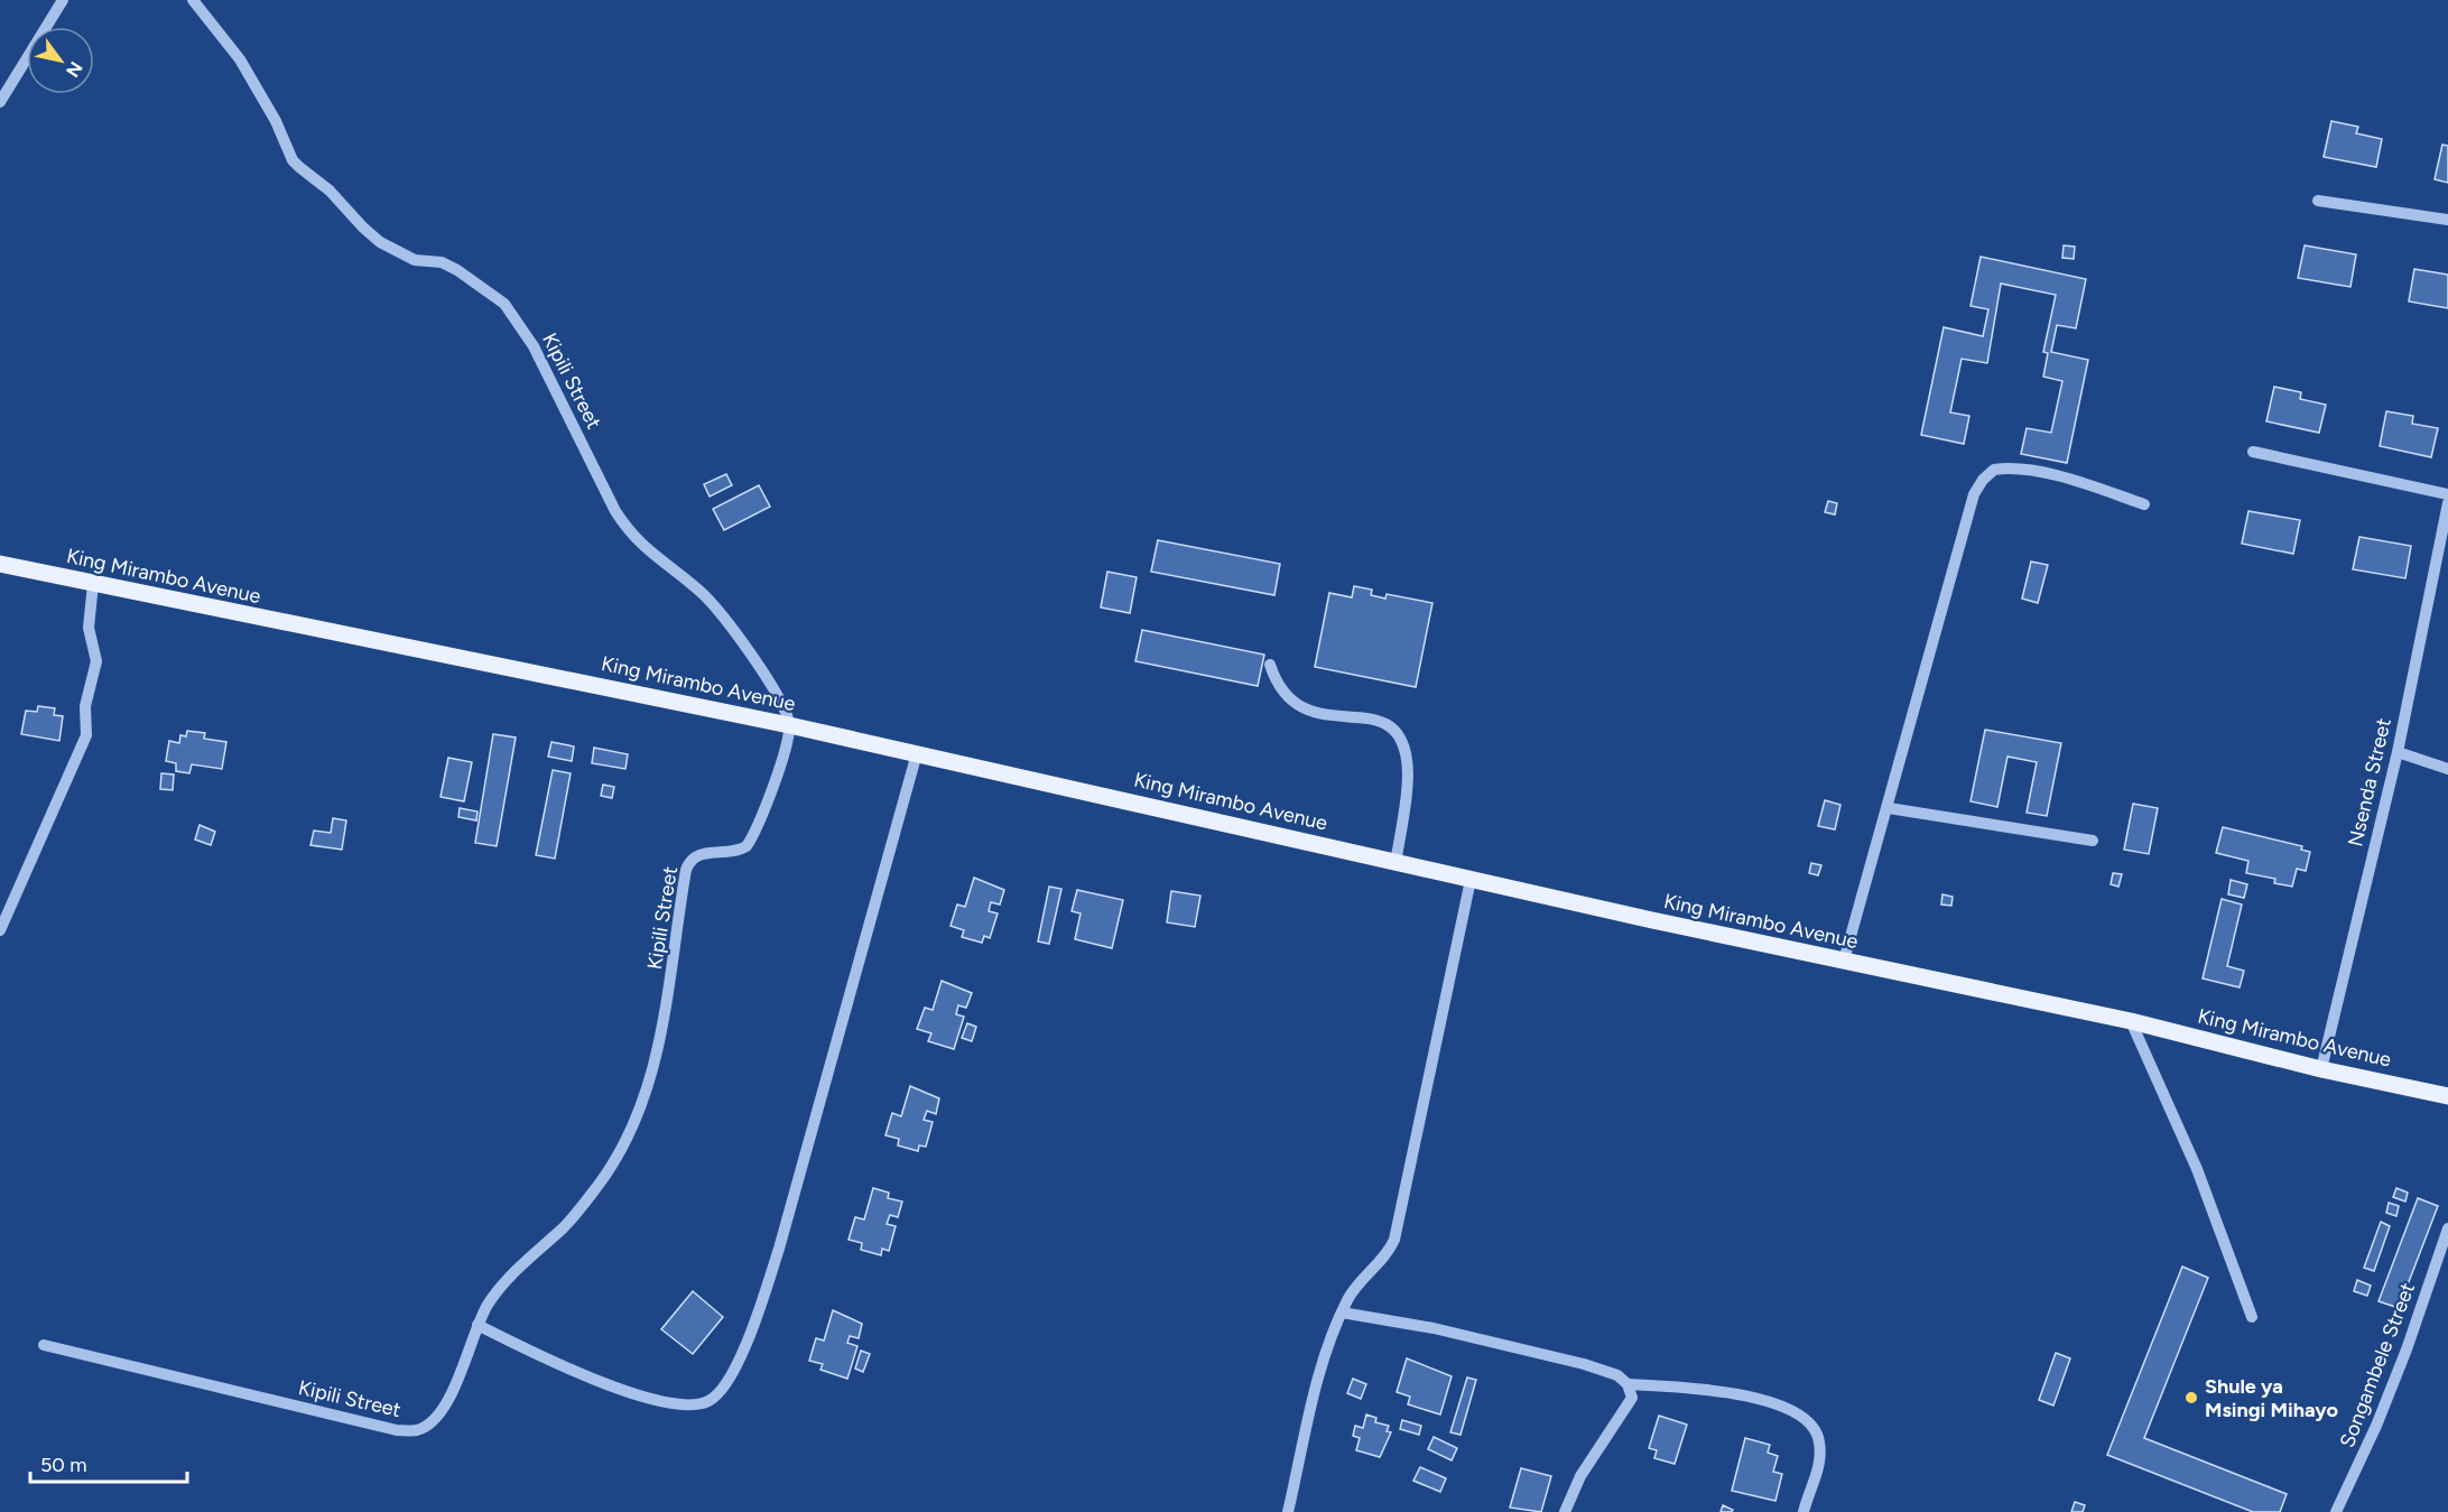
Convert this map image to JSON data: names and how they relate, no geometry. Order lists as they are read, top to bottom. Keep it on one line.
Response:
{"streets":{"main road":["King Mirambo Avenue"],"street":["Kipili Street","Nsenda Street","Songambele Street"]},"crossings":[["Kipili Street","King Mirambo Avenue"],["King Mirambo Avenue","Nsenda Street"]],"places":["Shule ya Msingi Mihayo"],"scale_bar":"50 m","north":"bottom right"}
